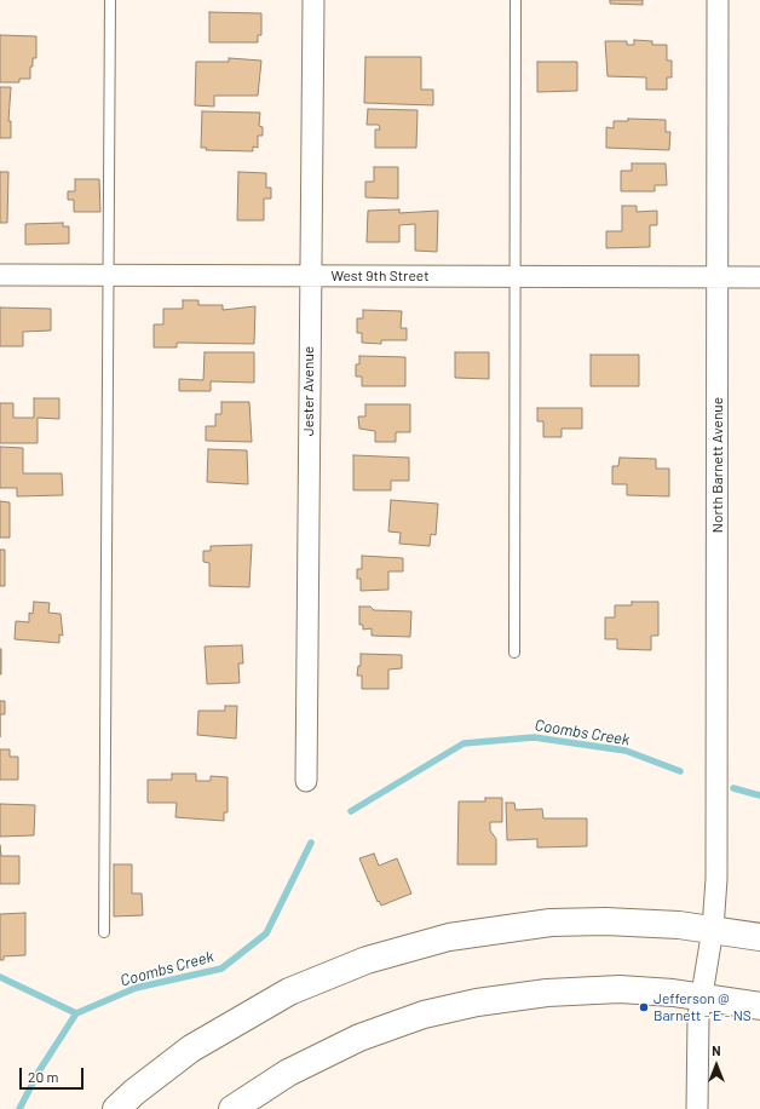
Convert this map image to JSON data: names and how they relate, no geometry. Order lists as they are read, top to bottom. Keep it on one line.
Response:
{"streets":{"street":["West 9th Street","Jester Avenue","North Barnett Avenue"]},"crossings":[["West 9th Street","Jester Avenue"],["West 9th Street","North Barnett Avenue"]],"water":["Coombs Creek"],"places":["Jefferson @ Barnett - E - NS"],"scale_bar":"20 m","north":"top"}
